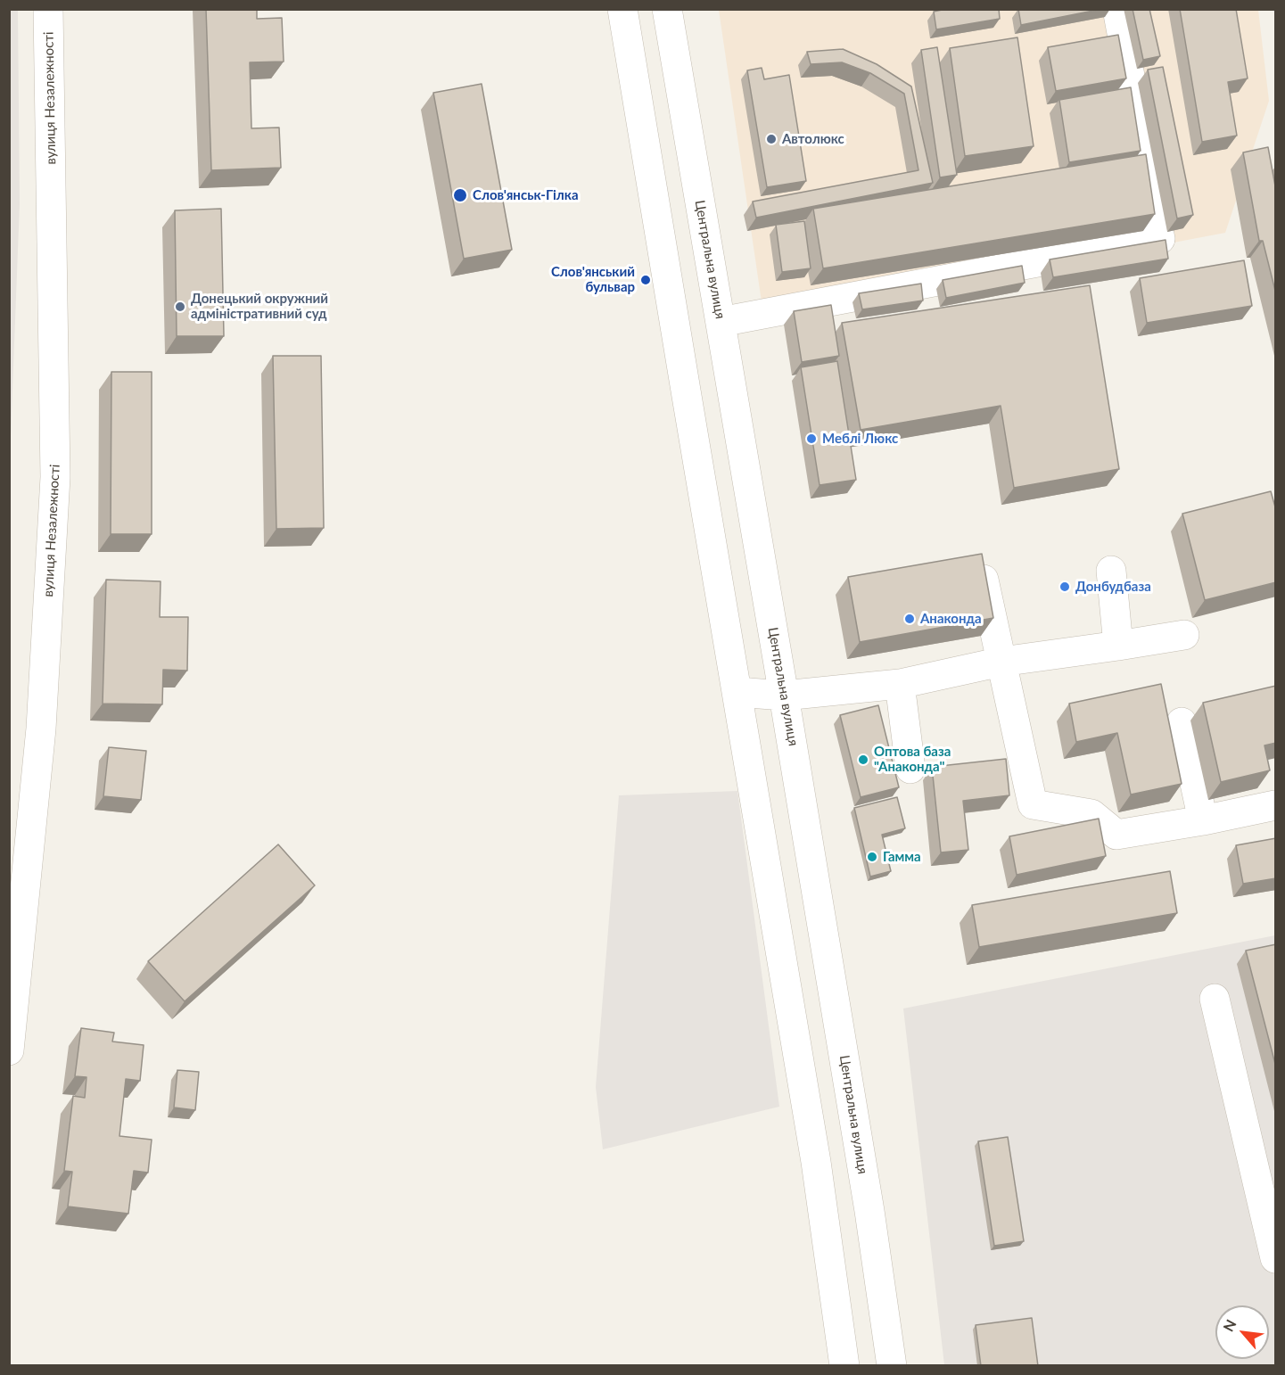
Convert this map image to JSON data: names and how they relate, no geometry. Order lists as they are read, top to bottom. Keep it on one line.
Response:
{"streets":{"street":["вулиця Незалежності","Центральна вулиця"]},"places":["Автолюкс","Слов'янськ-Гілка","Слов'янський бульвар","Донецький окружний адміністративний суд","Меблі Люкс","Донбудбаза","Анаконда","Оптова база \"Анаконда\"","Гамма"],"north":"top left"}
